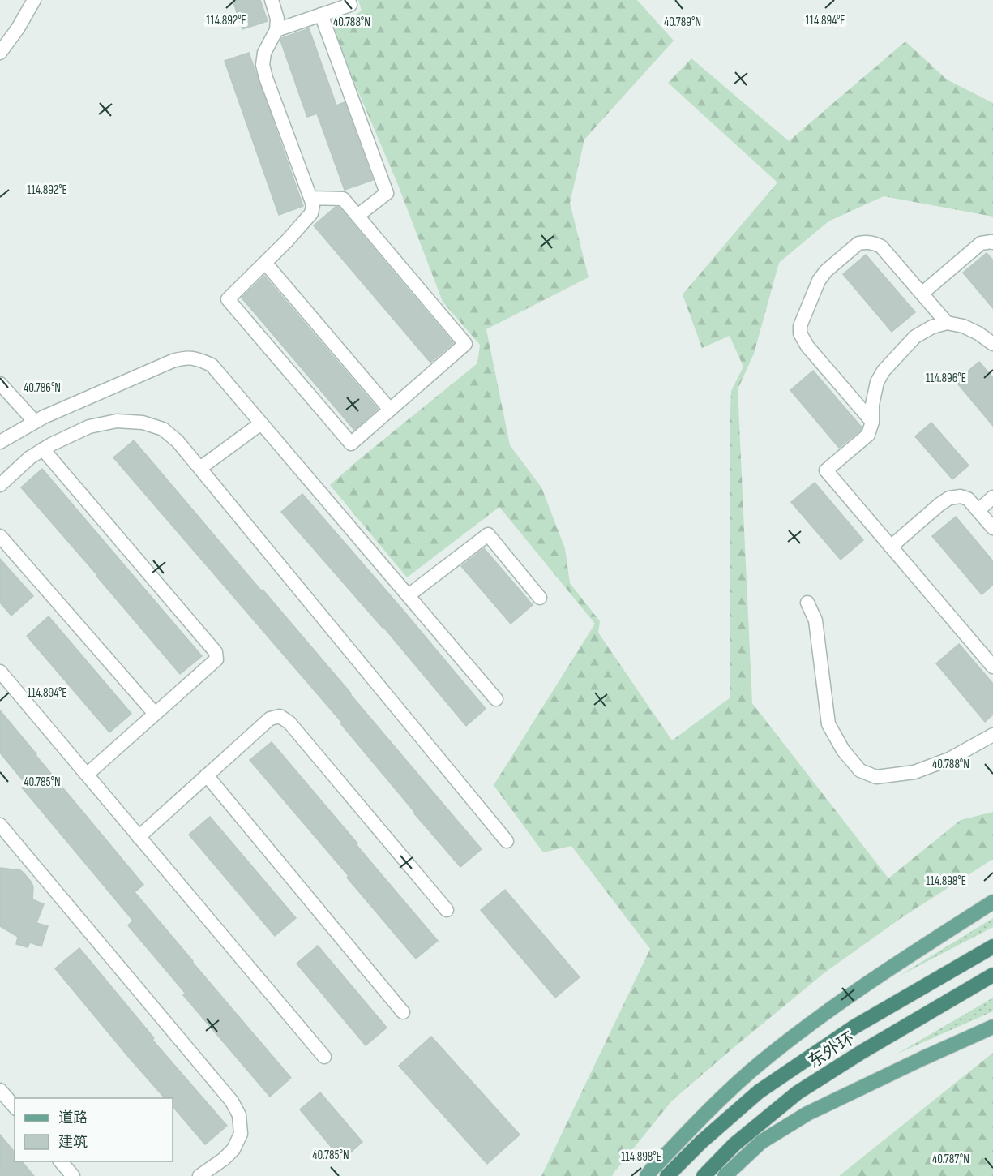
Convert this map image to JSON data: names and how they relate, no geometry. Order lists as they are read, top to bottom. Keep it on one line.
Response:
{"streets":{"highway":["东外环"]},"legend":["道路","建筑"],"coordinates":["114.892°E","114.894°E","40.788°N","40.789°N","114.896°E","40.786°N","40.785°N","114.898°E","40.787°N"]}
